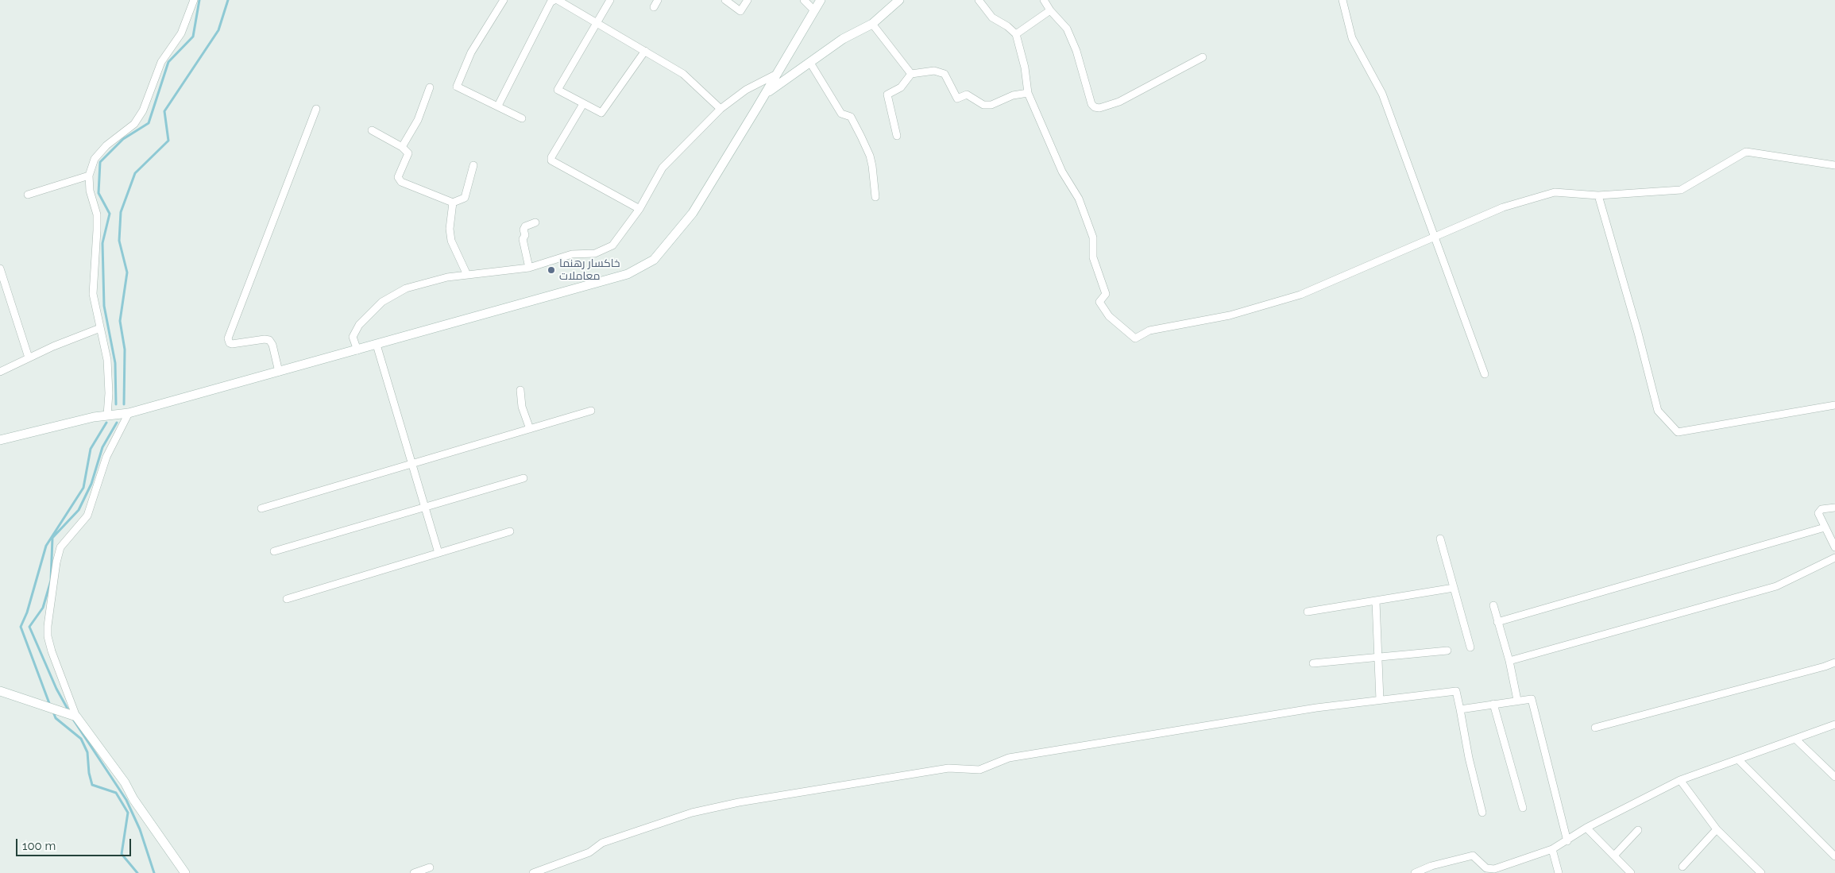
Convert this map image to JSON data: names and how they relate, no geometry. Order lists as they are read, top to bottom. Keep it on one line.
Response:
{"places":["خاکسار رهنما معاملات"],"scale_bar":"100 m"}
